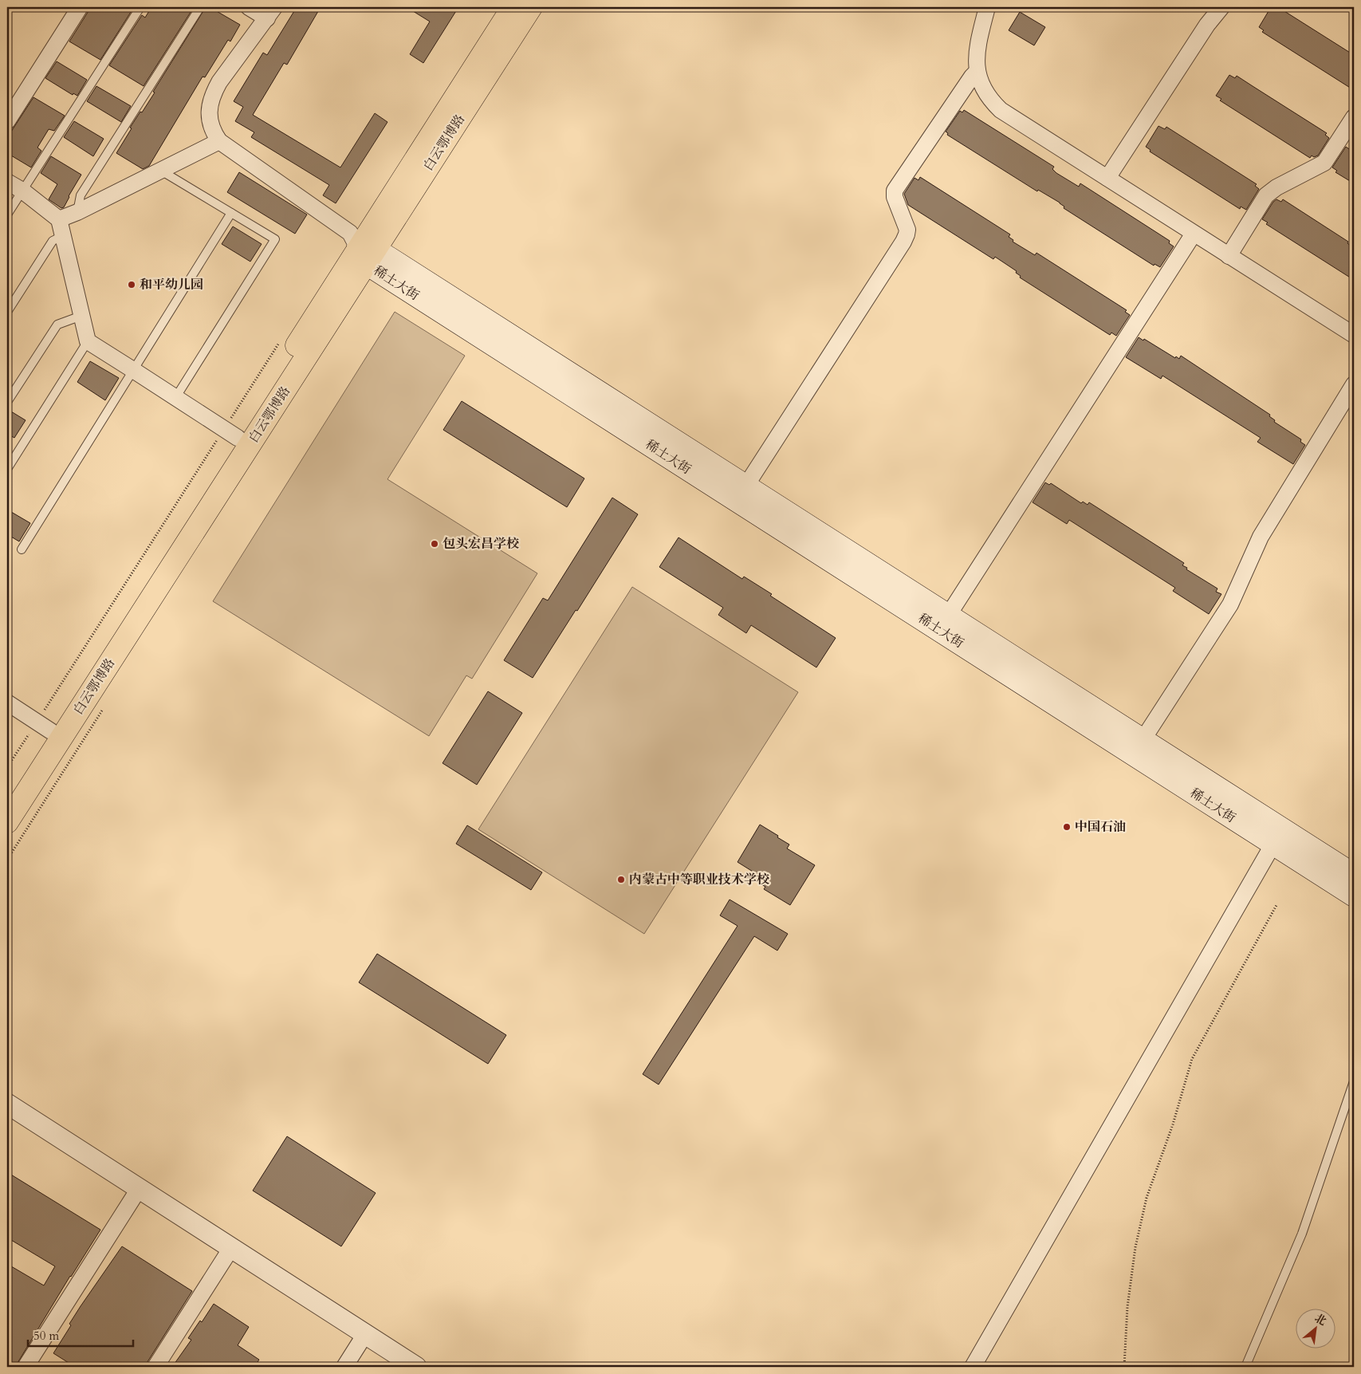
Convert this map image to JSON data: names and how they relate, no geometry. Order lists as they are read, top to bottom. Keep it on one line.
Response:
{"streets":{"main road":["白云鄂博路","稀土大街"]},"crossings":[["白云鄂博路","稀土大街"]],"places":["和平幼儿园","包头宏昌学校","中国石油","内蒙古中等职业技术学校"],"scale_bar":"50 m","north":"top right"}
